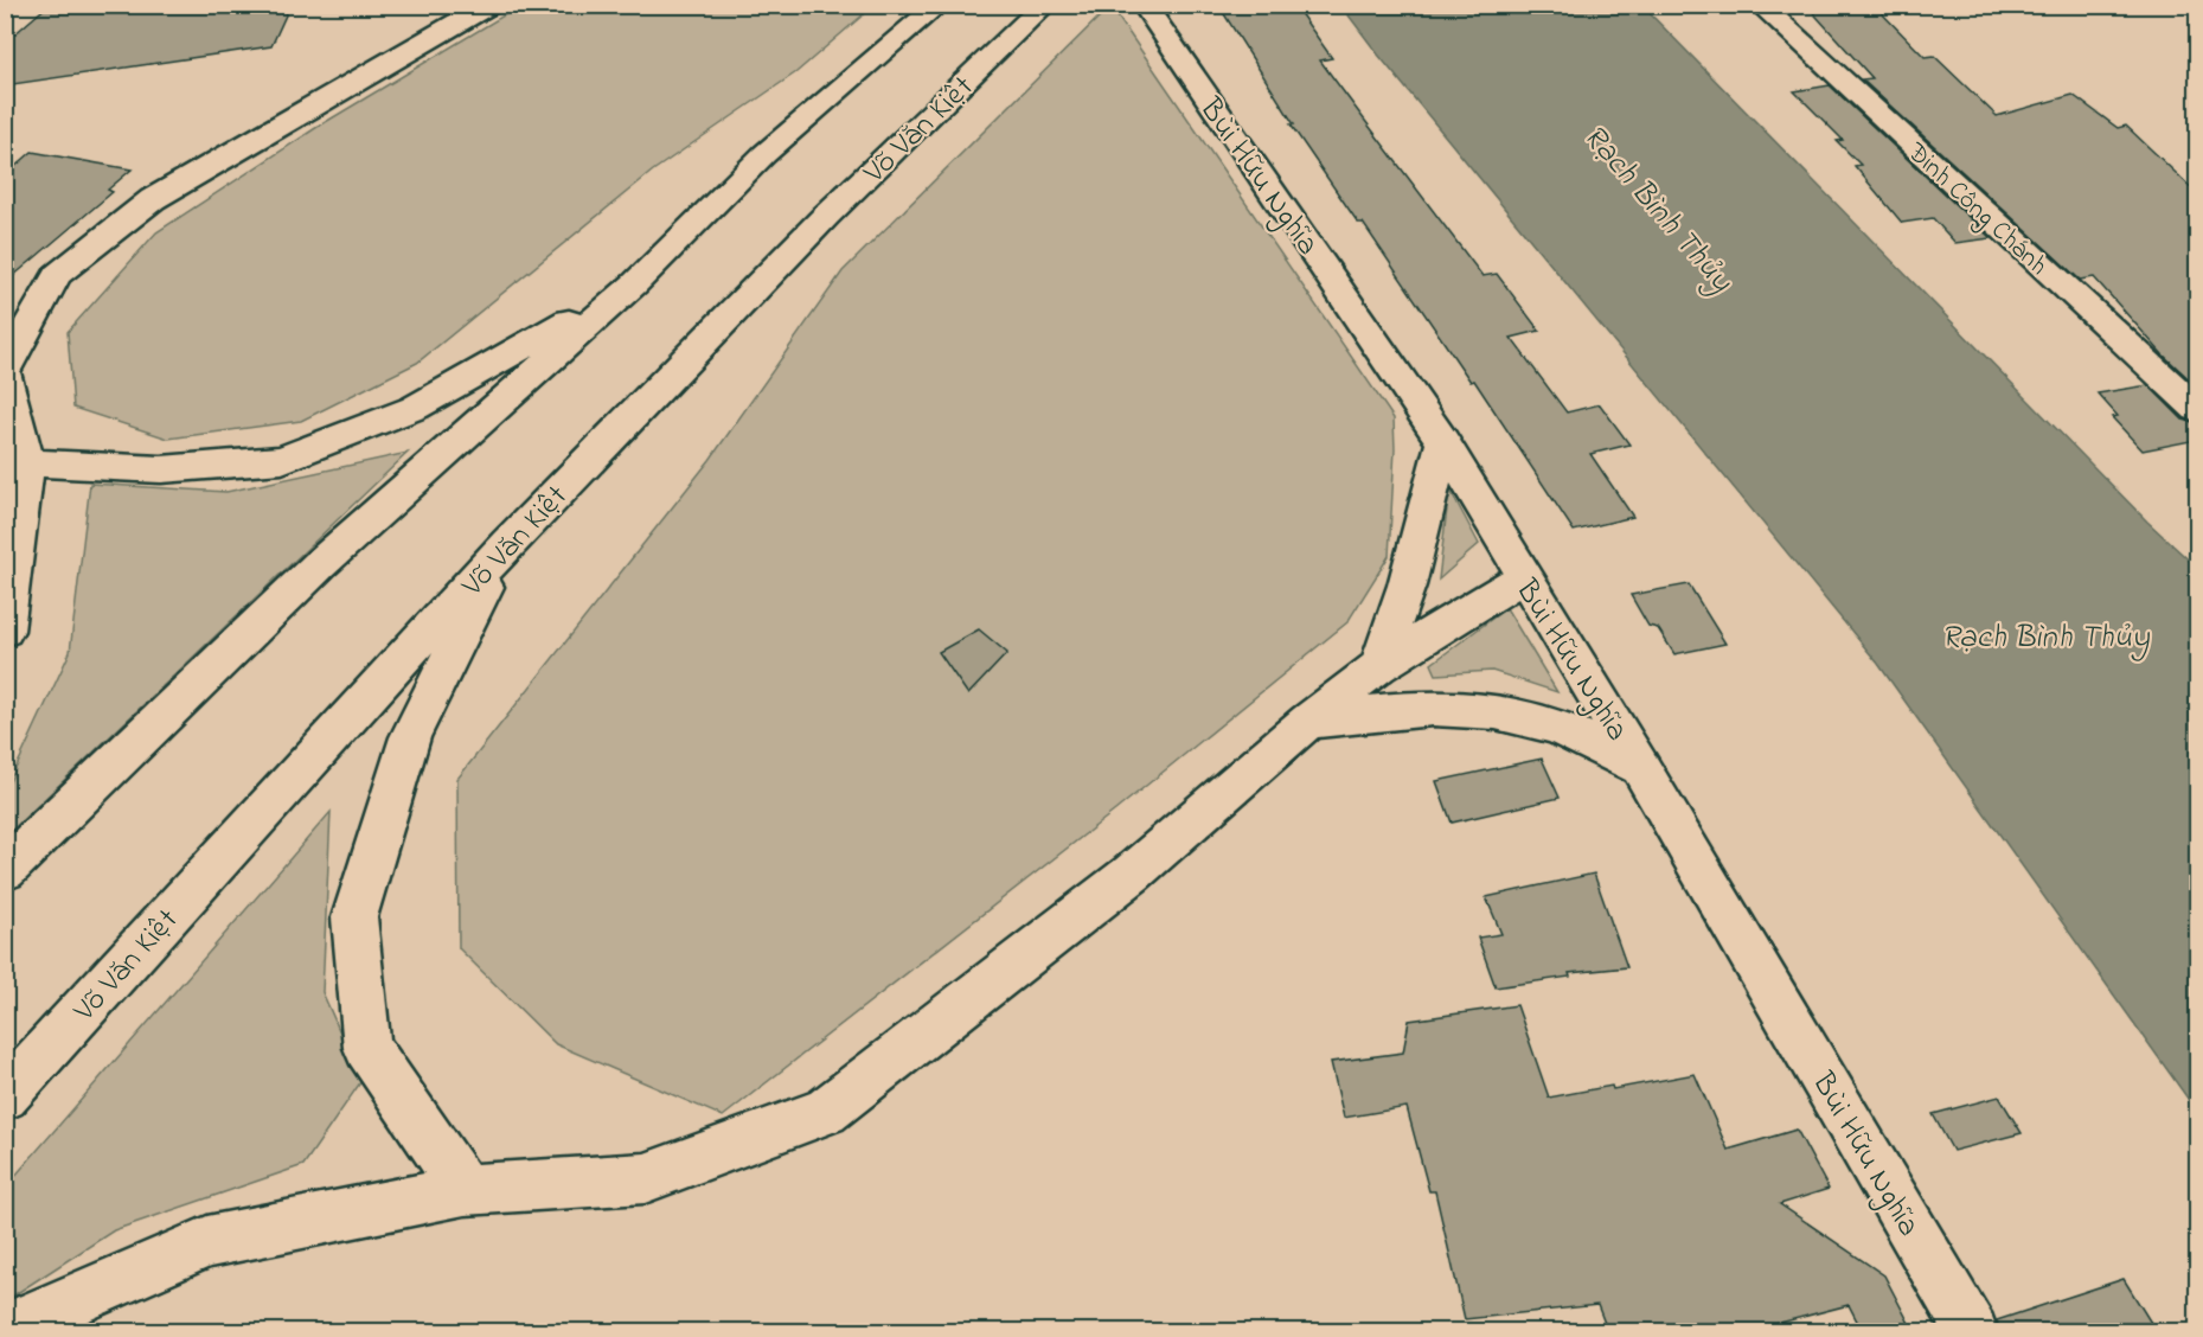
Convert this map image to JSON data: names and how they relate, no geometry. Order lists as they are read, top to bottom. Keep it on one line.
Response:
{"streets":{"main road":["Võ Văn Kiệt","Bùi Hữu Nghĩa","Đinh Công Chánh"]},"water":["Rạch Bình Thủy"]}
